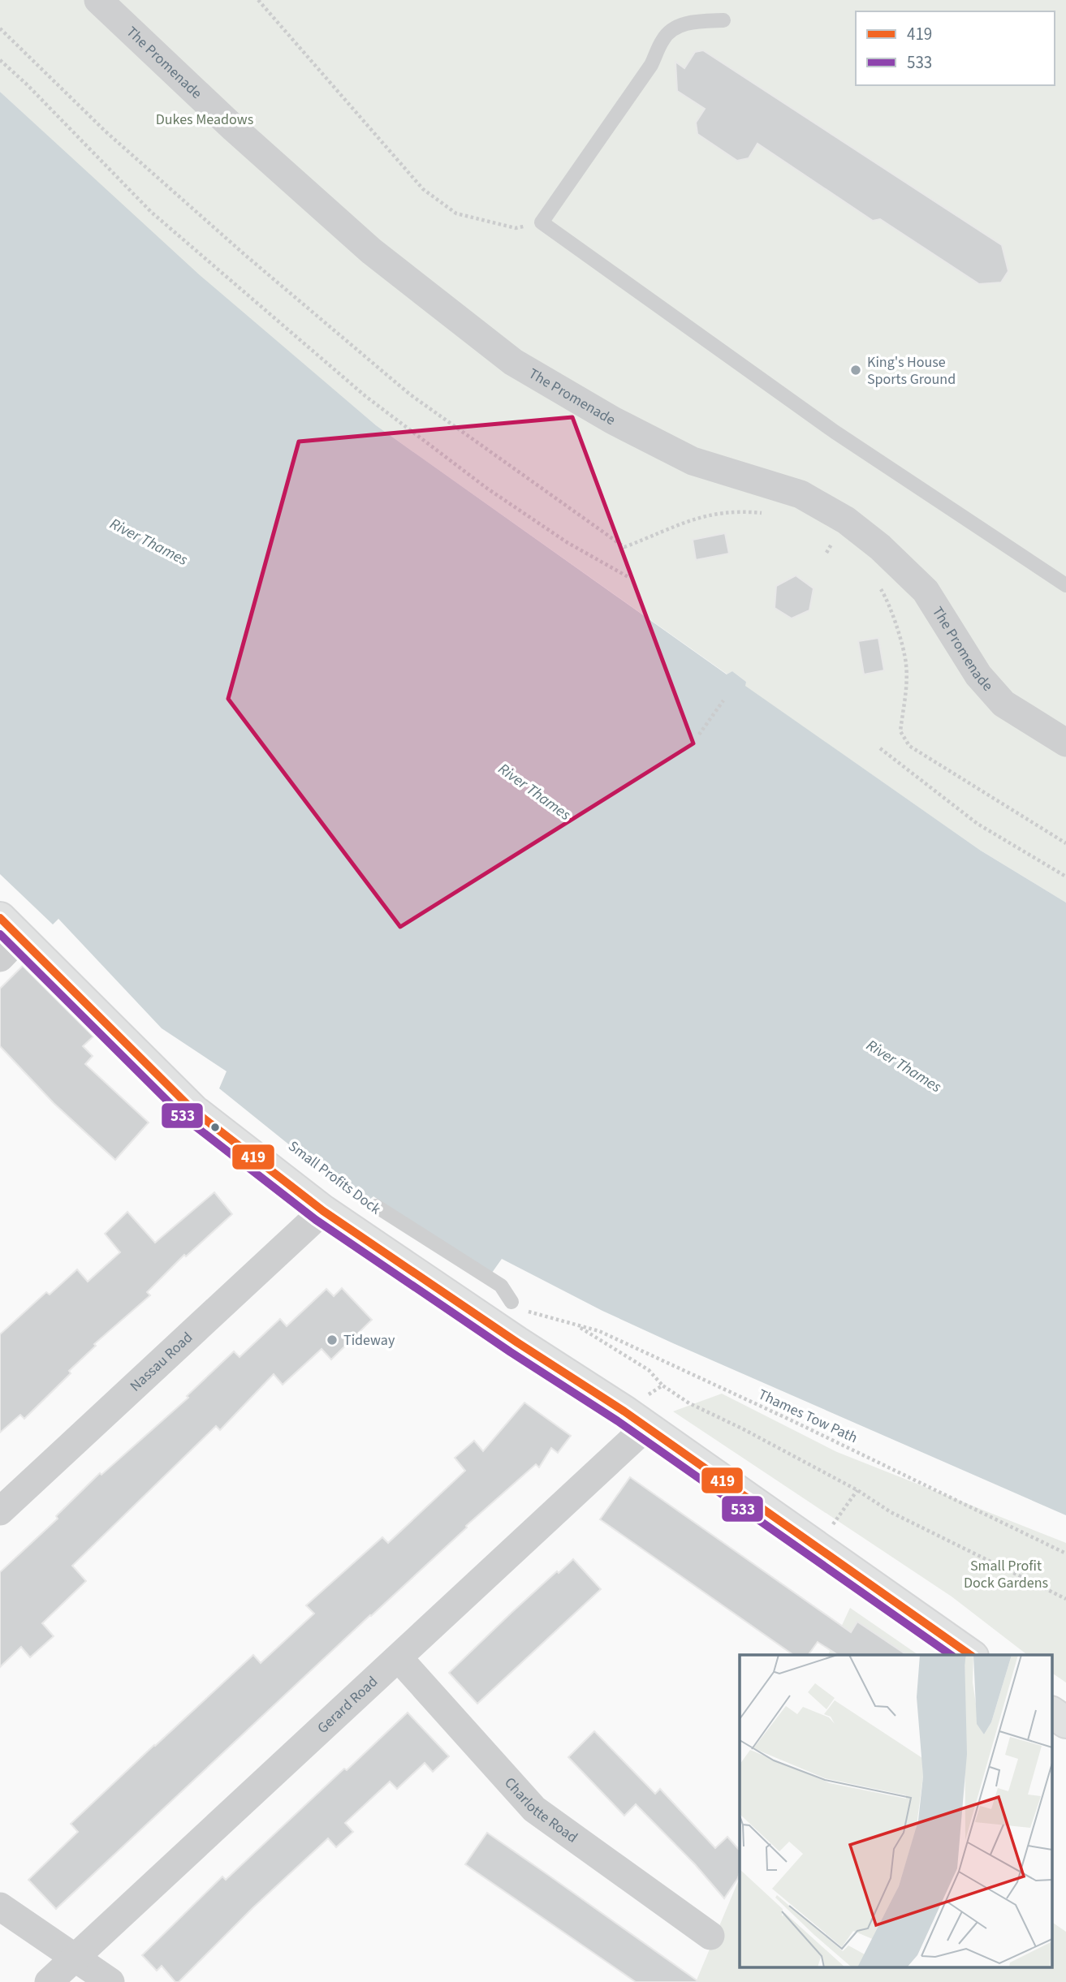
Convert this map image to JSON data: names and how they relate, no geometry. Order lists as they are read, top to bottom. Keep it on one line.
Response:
{"streets":{"street":["The Promenade","Nassau Road","Gerard Road","Charlotte Road"],"path":["Thames Tow Path"]},"crossings":[["Gerard Road","Charlotte Road"]],"water":["River Thames"],"parks":["Dukes Meadows","Small Profit Dock Gardens"],"places":["King's House Sports Ground","Tideway"],"lines":["transit line 419","transit line 533"],"legend":["419","533"]}
